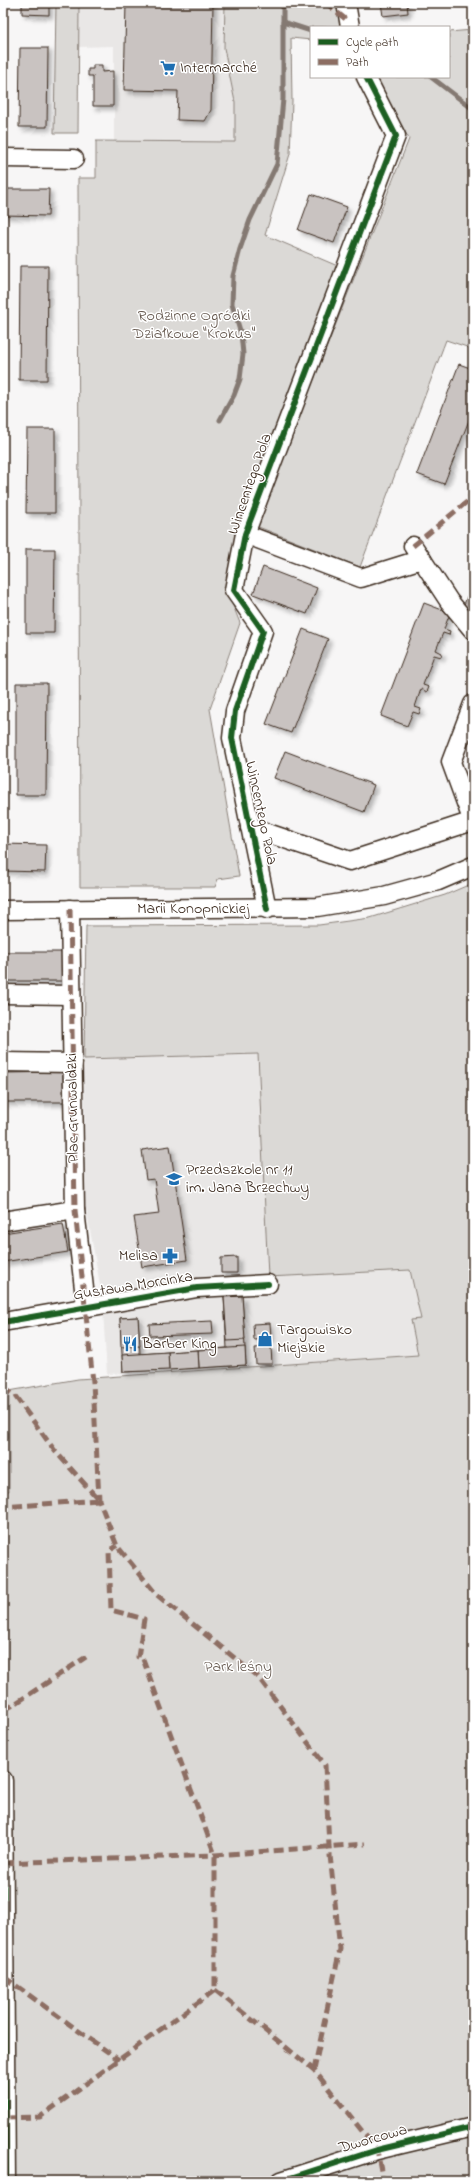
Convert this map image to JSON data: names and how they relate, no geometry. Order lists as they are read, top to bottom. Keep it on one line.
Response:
{"streets":{"street":["Wincentego Pola","Marii Konopnickiej","Plac Grunwaldzki","Gustawa Morcinka","Dworcowa"]},"crossings":[["Wincentego Pola","Marii Konopnickiej"],["Marii Konopnickiej","Plac Grunwaldzki"],["Plac Grunwaldzki","Gustawa Morcinka"]],"parks":["Rodzinne Ogródki Działkowe \"Krokus\"","Park leśny"],"places":{"supermarket":["Intermarché"],"school or university":["Przedszkole nr 11 im. Jana Brzechwy"],"pharmacy":["Melisa"],"shop":["Targowisko Miejskie"],"restaurant":["Barber King"]},"legend":["Cycle path","Path"]}
